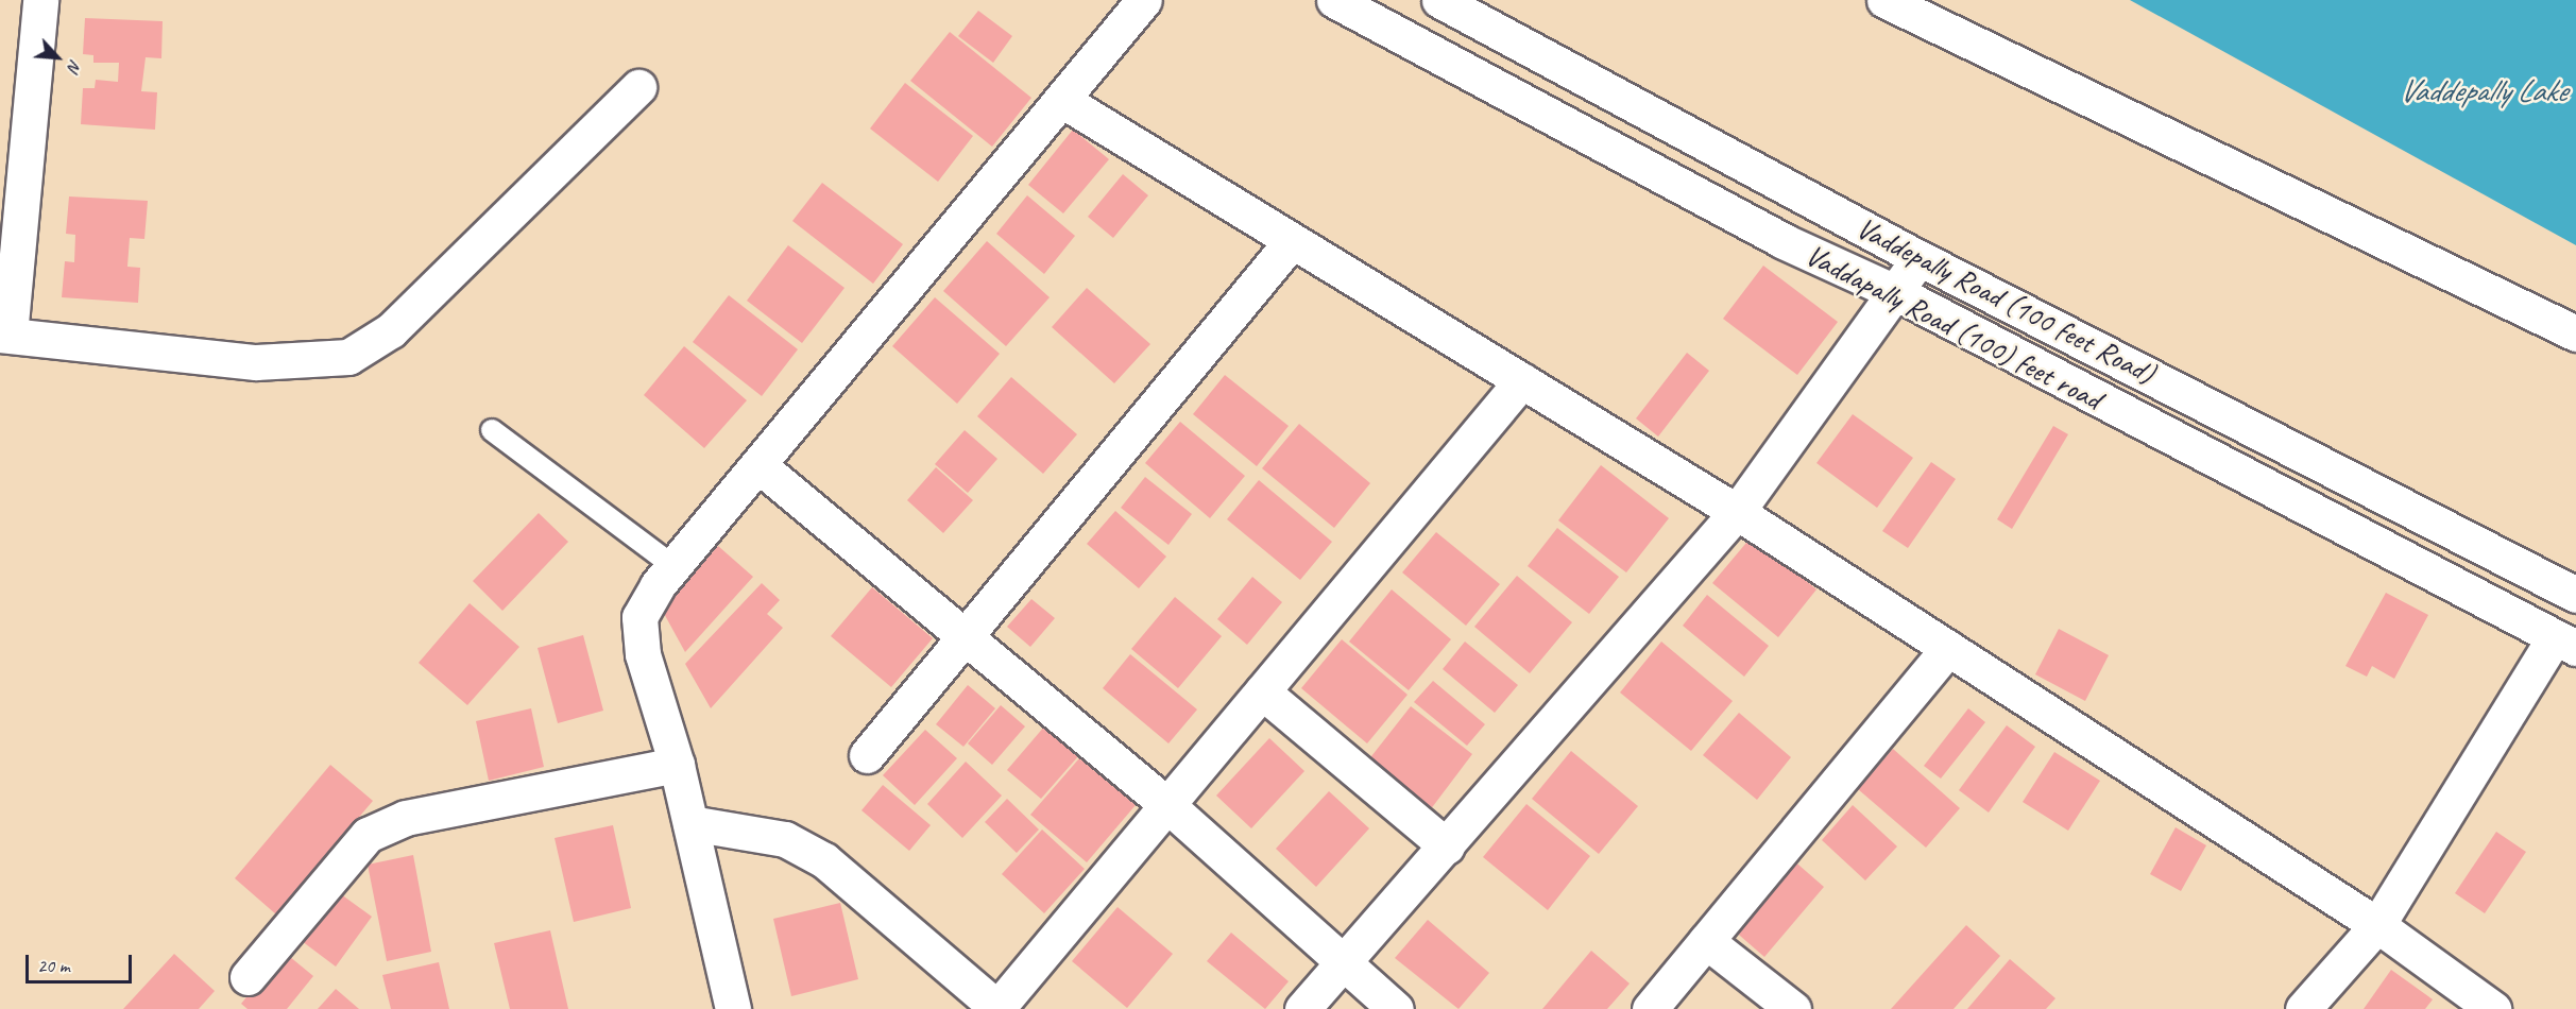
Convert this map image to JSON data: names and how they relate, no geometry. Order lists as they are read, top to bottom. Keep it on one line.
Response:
{"streets":{"street":["Vaddepally Road (100 feet Road)","Vaddapally Road (100) feet road"]},"water":["Vaddepally Lake"],"scale_bar":"20 m","north":"bottom right"}
